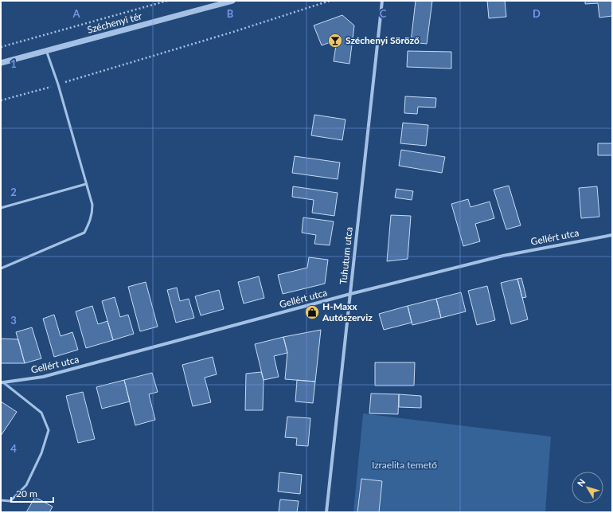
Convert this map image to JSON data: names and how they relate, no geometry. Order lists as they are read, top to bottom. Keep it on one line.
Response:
{"streets":{"street":["Széchenyi tér","Gellért utca","Tuhutum utca"]},"crossings":[["Gellért utca","Tuhutum utca"]],"parks":["Izraelita temető"],"places":{"bar":["Széchenyi Söröző"],"shop":["H-Maxx Autószerviz"]},"scale_bar":"20 m","north":"top left","grid":{"columns":["A","B","C","D"],"rows":["1","2","3","4"]}}
